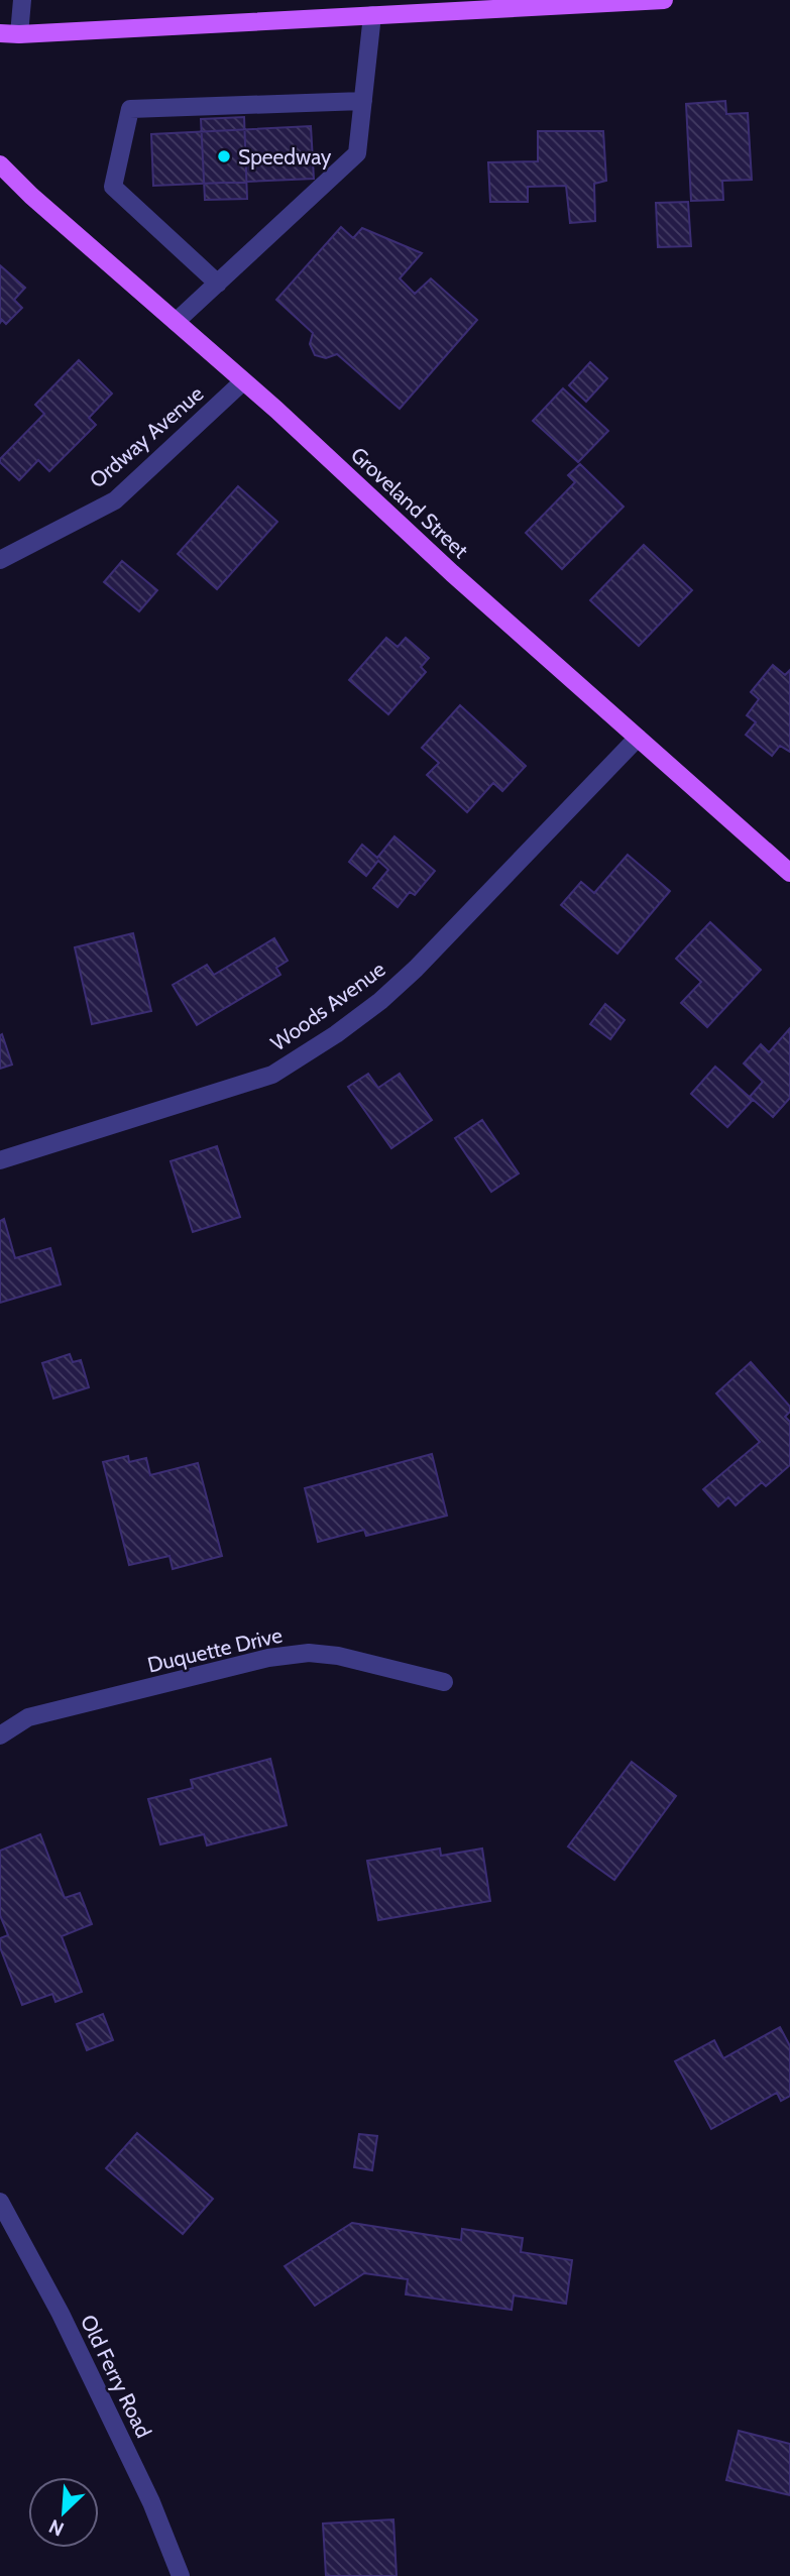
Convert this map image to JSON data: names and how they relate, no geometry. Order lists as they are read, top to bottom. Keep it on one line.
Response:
{"streets":{"main road":["Groveland Street"],"street":["Ordway Avenue","Woods Avenue","Duquette Drive","Old Ferry Road"]},"crossings":[["Ordway Avenue","Groveland Street"],["Groveland Street","Woods Avenue"]],"places":["Speedway"],"north":"bottom left"}
